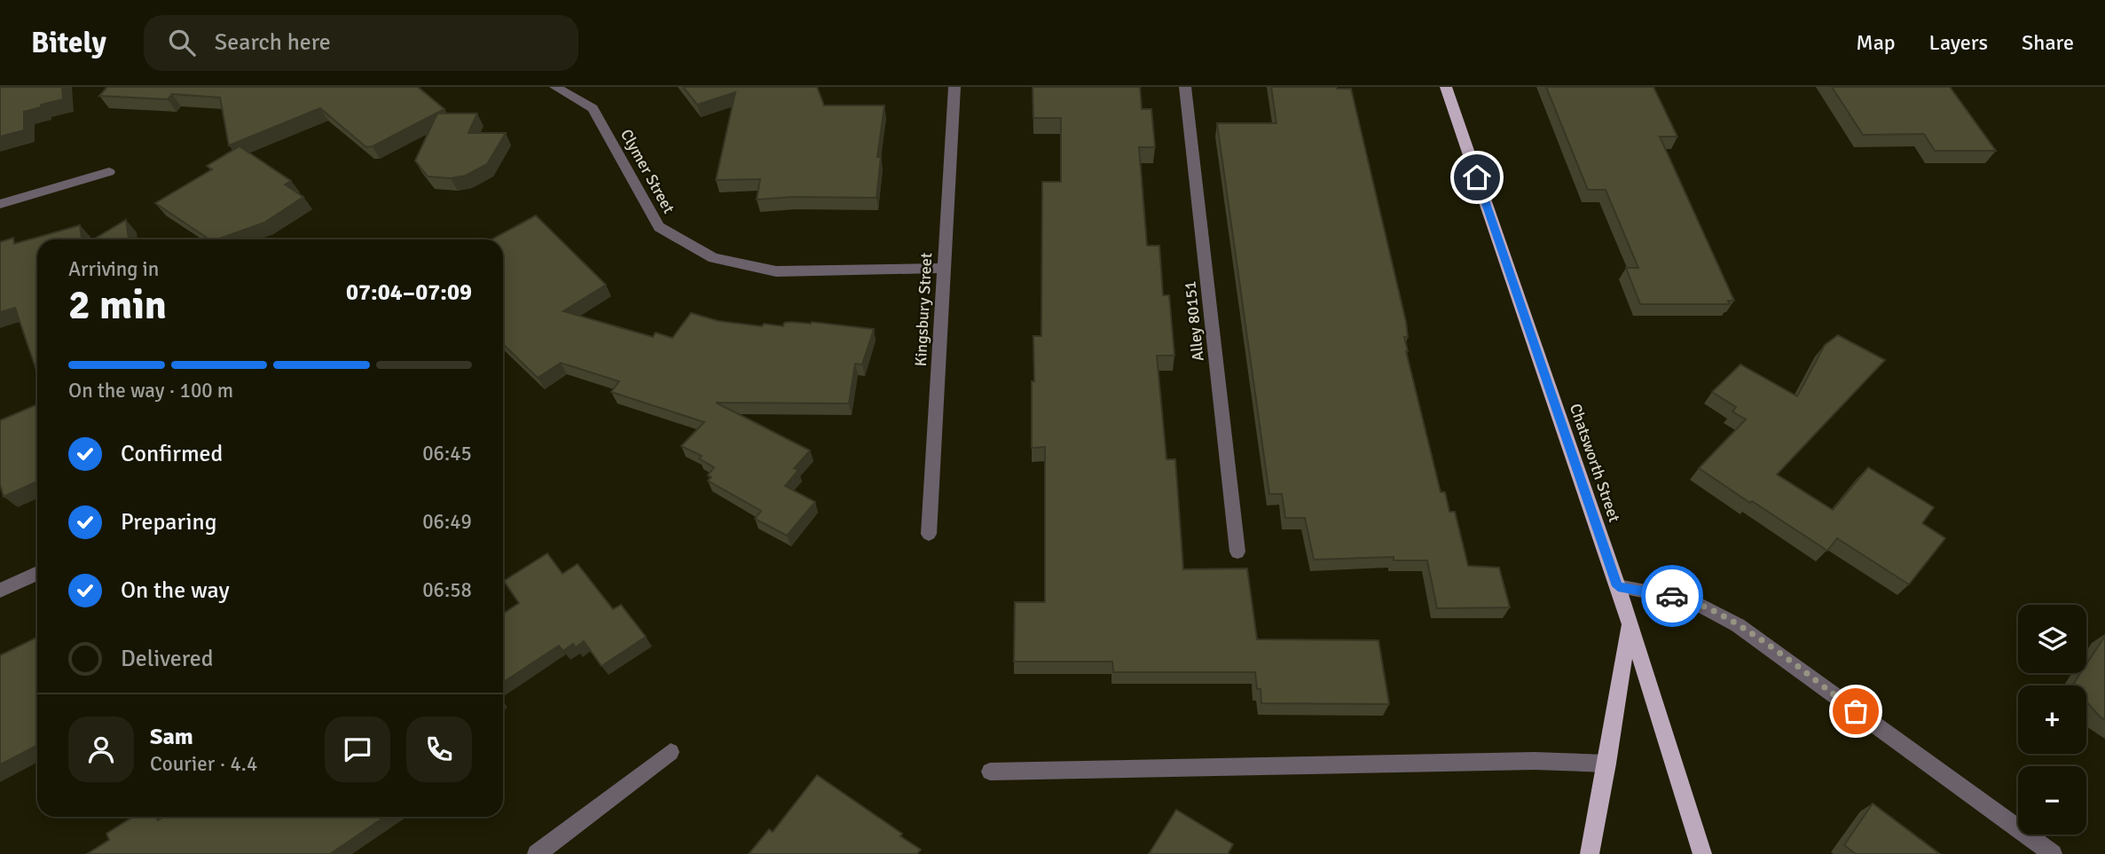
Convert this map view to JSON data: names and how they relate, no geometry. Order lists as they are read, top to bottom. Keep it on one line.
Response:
{"streets":{"main road":["Chatsworth Street"],"street":["Clymer Street","Kingsbury Street","Alley 80151"]},"crossings":[["Clymer Street","Kingsbury Street"]],"page":{"header":"Bitely","search":"Search here","nav":["Map","Layers","Share"],"heading":["2 min","Arriving in","07:04–07:09"],"panel":["Sam","Courier · 4.4"],"bar":"On the way · 100 m","list":[["Confirmed","06:45"],["Preparing","06:49"],["On the way","06:58"],"Delivered"],"map_buttons":["+","−"]}}
